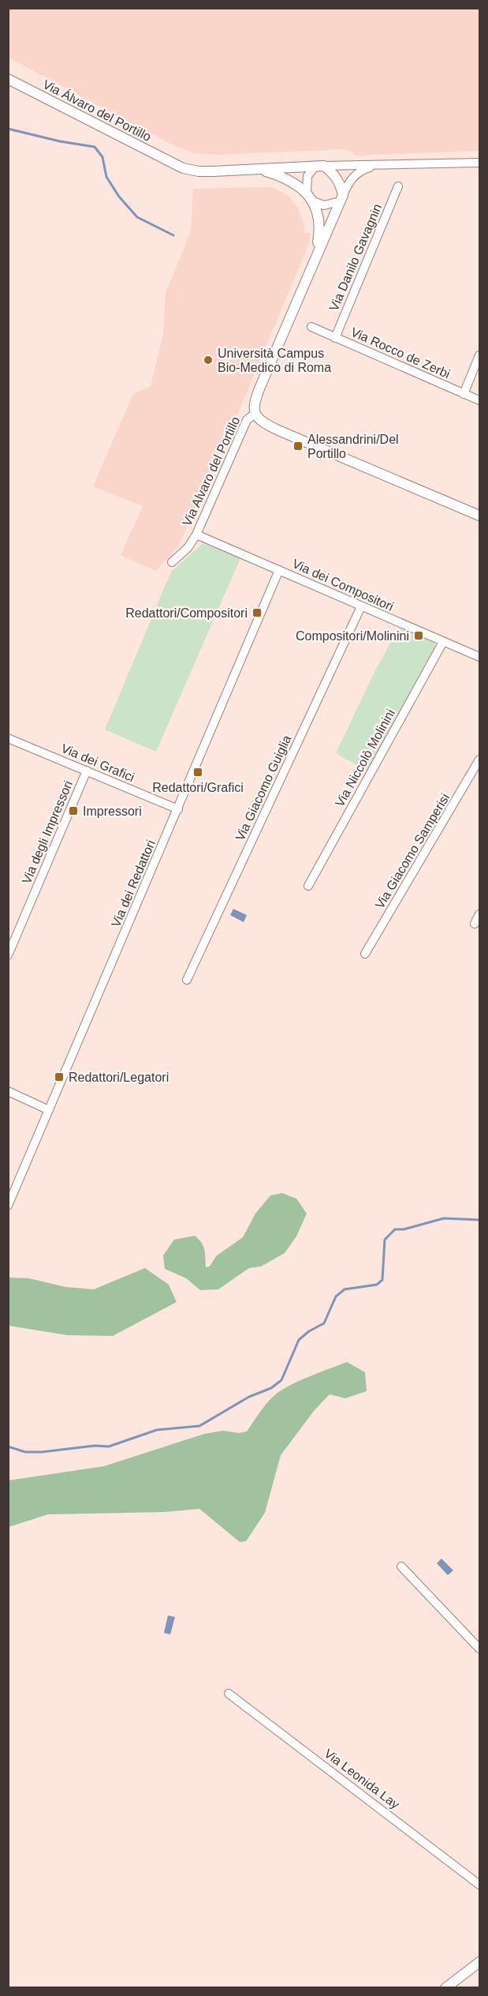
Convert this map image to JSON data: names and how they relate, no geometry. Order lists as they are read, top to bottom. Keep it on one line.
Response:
{"streets":{"street":["Via Álvaro del Portillo","Via Danilo Gavagnin","Via Rocco de Zerbi","Via Alvaro del Portillo","Via dei Compositori","Via Niccolò Molinini","Via dei Grafici","Via Giacomo Guiglia","Via degli Impressori","Via Giacomo Samperisi","Via dei Redattori","Via Leonida Lay"]},"crossings":[["Via Danilo Gavagnin","Via Rocco de Zerbi"],["Via Alvaro del Portillo","Via dei Compositori"],["Via dei Compositori","Via Niccolò Molinini"],["Via dei Compositori","Via Giacomo Guiglia"],["Via dei Compositori","Via dei Redattori"],["Via dei Grafici","Via degli Impressori"],["Via dei Grafici","Via dei Redattori"]],"places":{"other":["Università Campus Bio-Medico di Roma"],"transit":["Alessandrini/Del Portillo","Redattori/Compositori","Compositori/Molinini","Redattori/Grafici","Impressori","Redattori/Legatori"]}}
